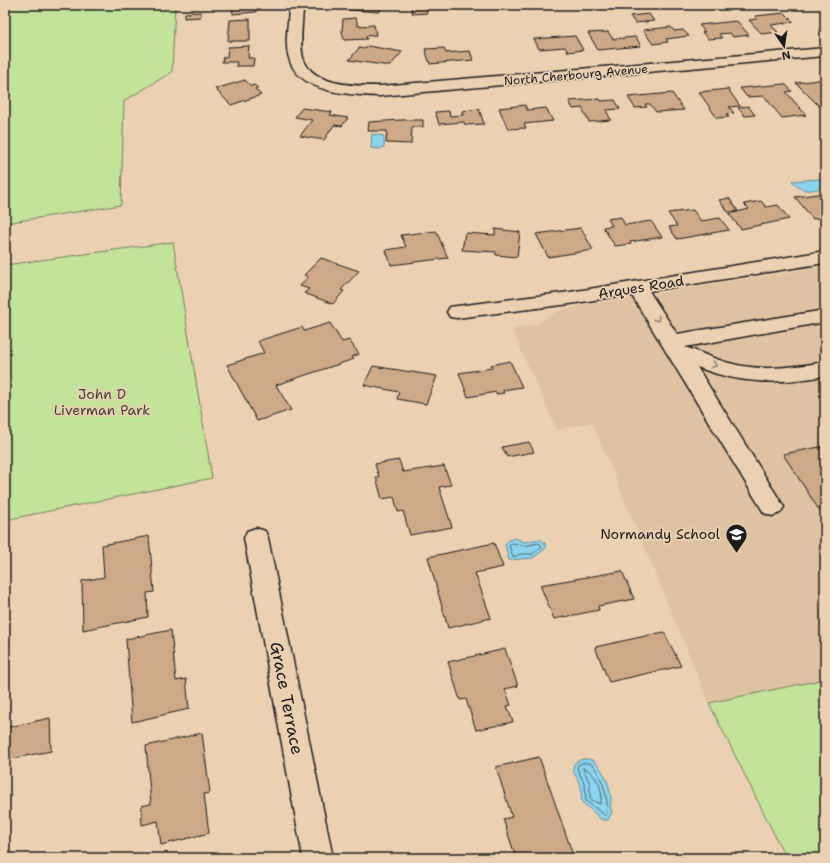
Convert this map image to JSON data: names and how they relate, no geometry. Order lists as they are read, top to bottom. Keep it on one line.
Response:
{"streets":{"street":["North Cherbourg Avenue","Arques Road","Grace Terrace"]},"parks":["John D Liverman Park"],"places":{"school or university":["Normandy School"]},"north":"bottom"}
